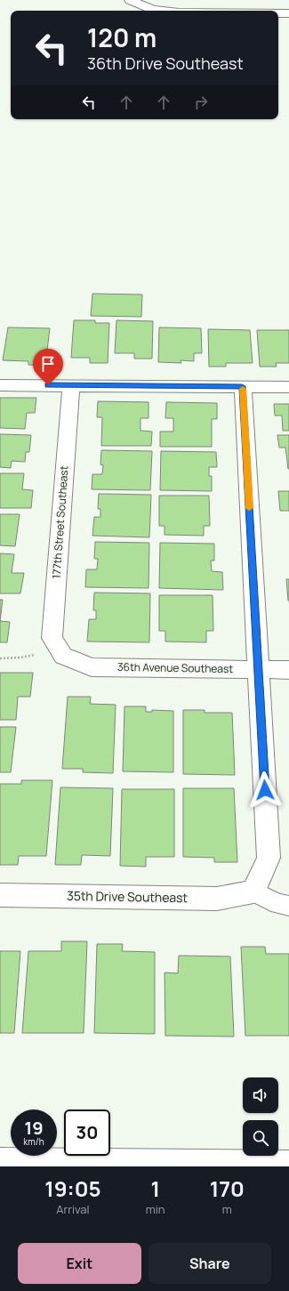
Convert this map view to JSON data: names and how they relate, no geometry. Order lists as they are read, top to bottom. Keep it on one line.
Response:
{"streets":{"street":["177th Street Southeast","36th Avenue Southeast","35th Drive Southeast"]},"crossings":[["177th Street Southeast","36th Avenue Southeast"]],"page":{"turn":["120 m","36th Drive Southeast"],"speed":"19 km/h","limit":"30","eta":["19:05","Arrival","1","min","170","m"],"buttons":["Exit","Share"]}}
